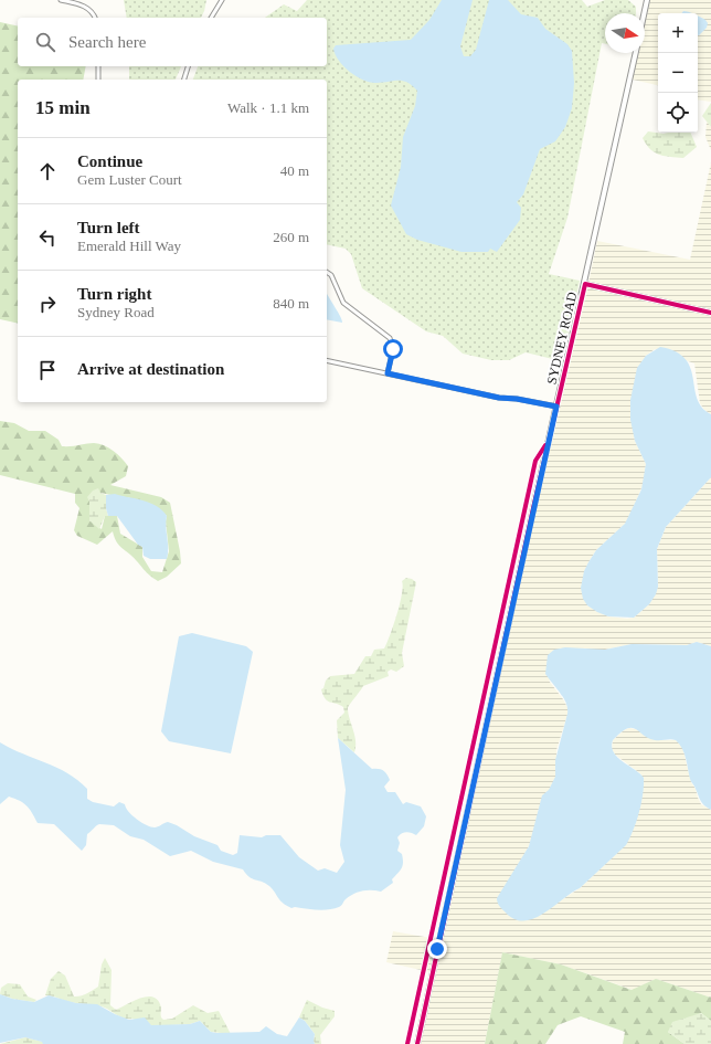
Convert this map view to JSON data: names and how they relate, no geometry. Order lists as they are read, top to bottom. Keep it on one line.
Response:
{"streets":{"street":["SYDNEY ROAD"]},"north":"right","page":{"map_buttons":["+","−"],"search":"Search here","heading":["15 min","Walk · 1.1 km"],"list":[["Continue","Gem Luster Court","40 m"],["Turn left","Emerald Hill Way","260 m"],["Turn right","Sydney Road","840 m"],"Arrive at destination"]}}
